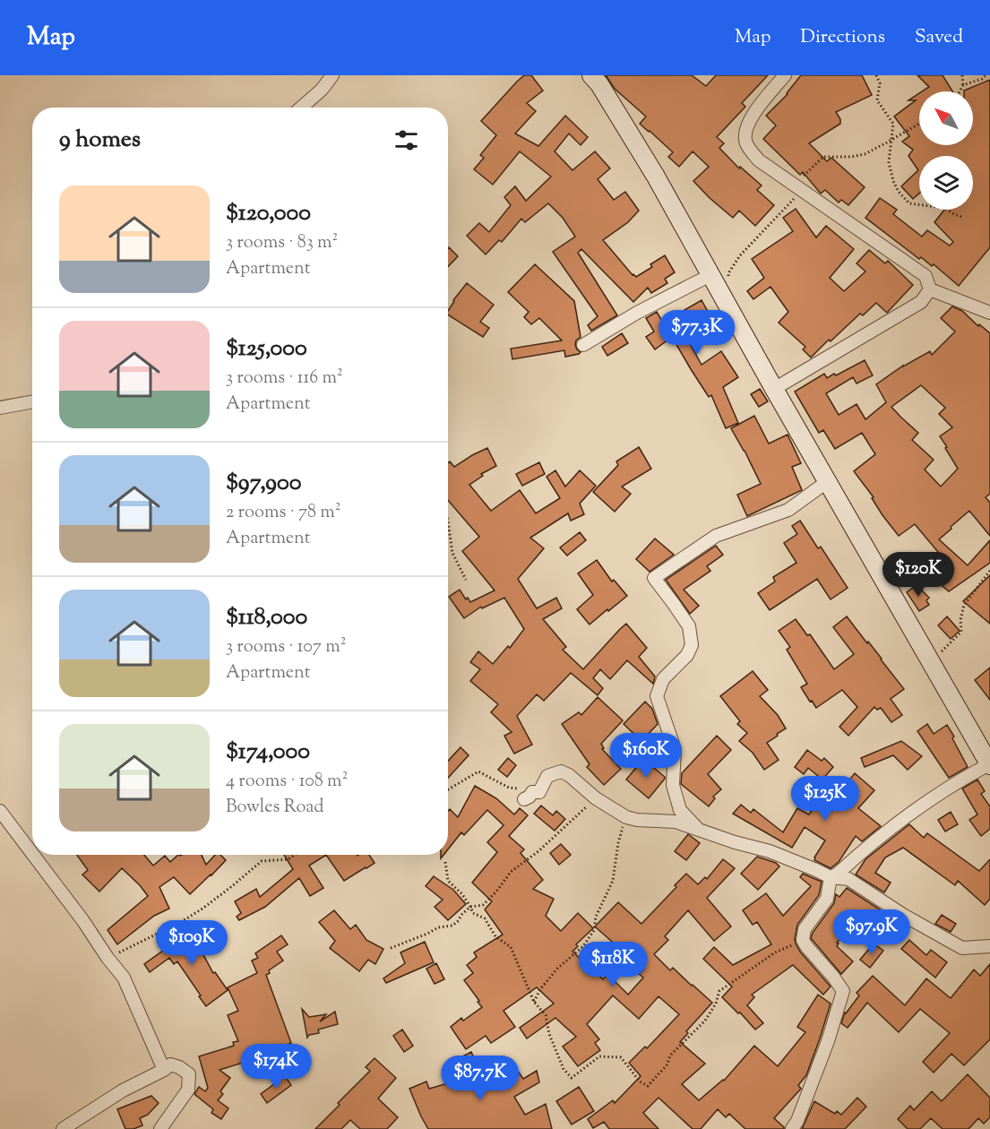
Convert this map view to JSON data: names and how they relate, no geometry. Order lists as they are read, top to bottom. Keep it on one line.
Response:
{"north":"top left","page":{"header":"Map","nav":["Map","Directions","Saved"],"heading":"9 homes","list":[{"name":"$120,000","note":"3 rooms · 83 m² · Apartment"},{"name":"$125,000","note":"3 rooms · 116 m² · Apartment"},{"name":"$97,900","note":"2 rooms · 78 m² · Apartment"},{"name":"$118,000","note":"3 rooms · 107 m² · Apartment"},{"name":"$174,000","note":"4 rooms · 108 m² · Bowles Road"}],"price":["$77.3K","$120K","$160K","$125K","$97.9K","$109K","$118K","$174K","$87.7K"]}}
